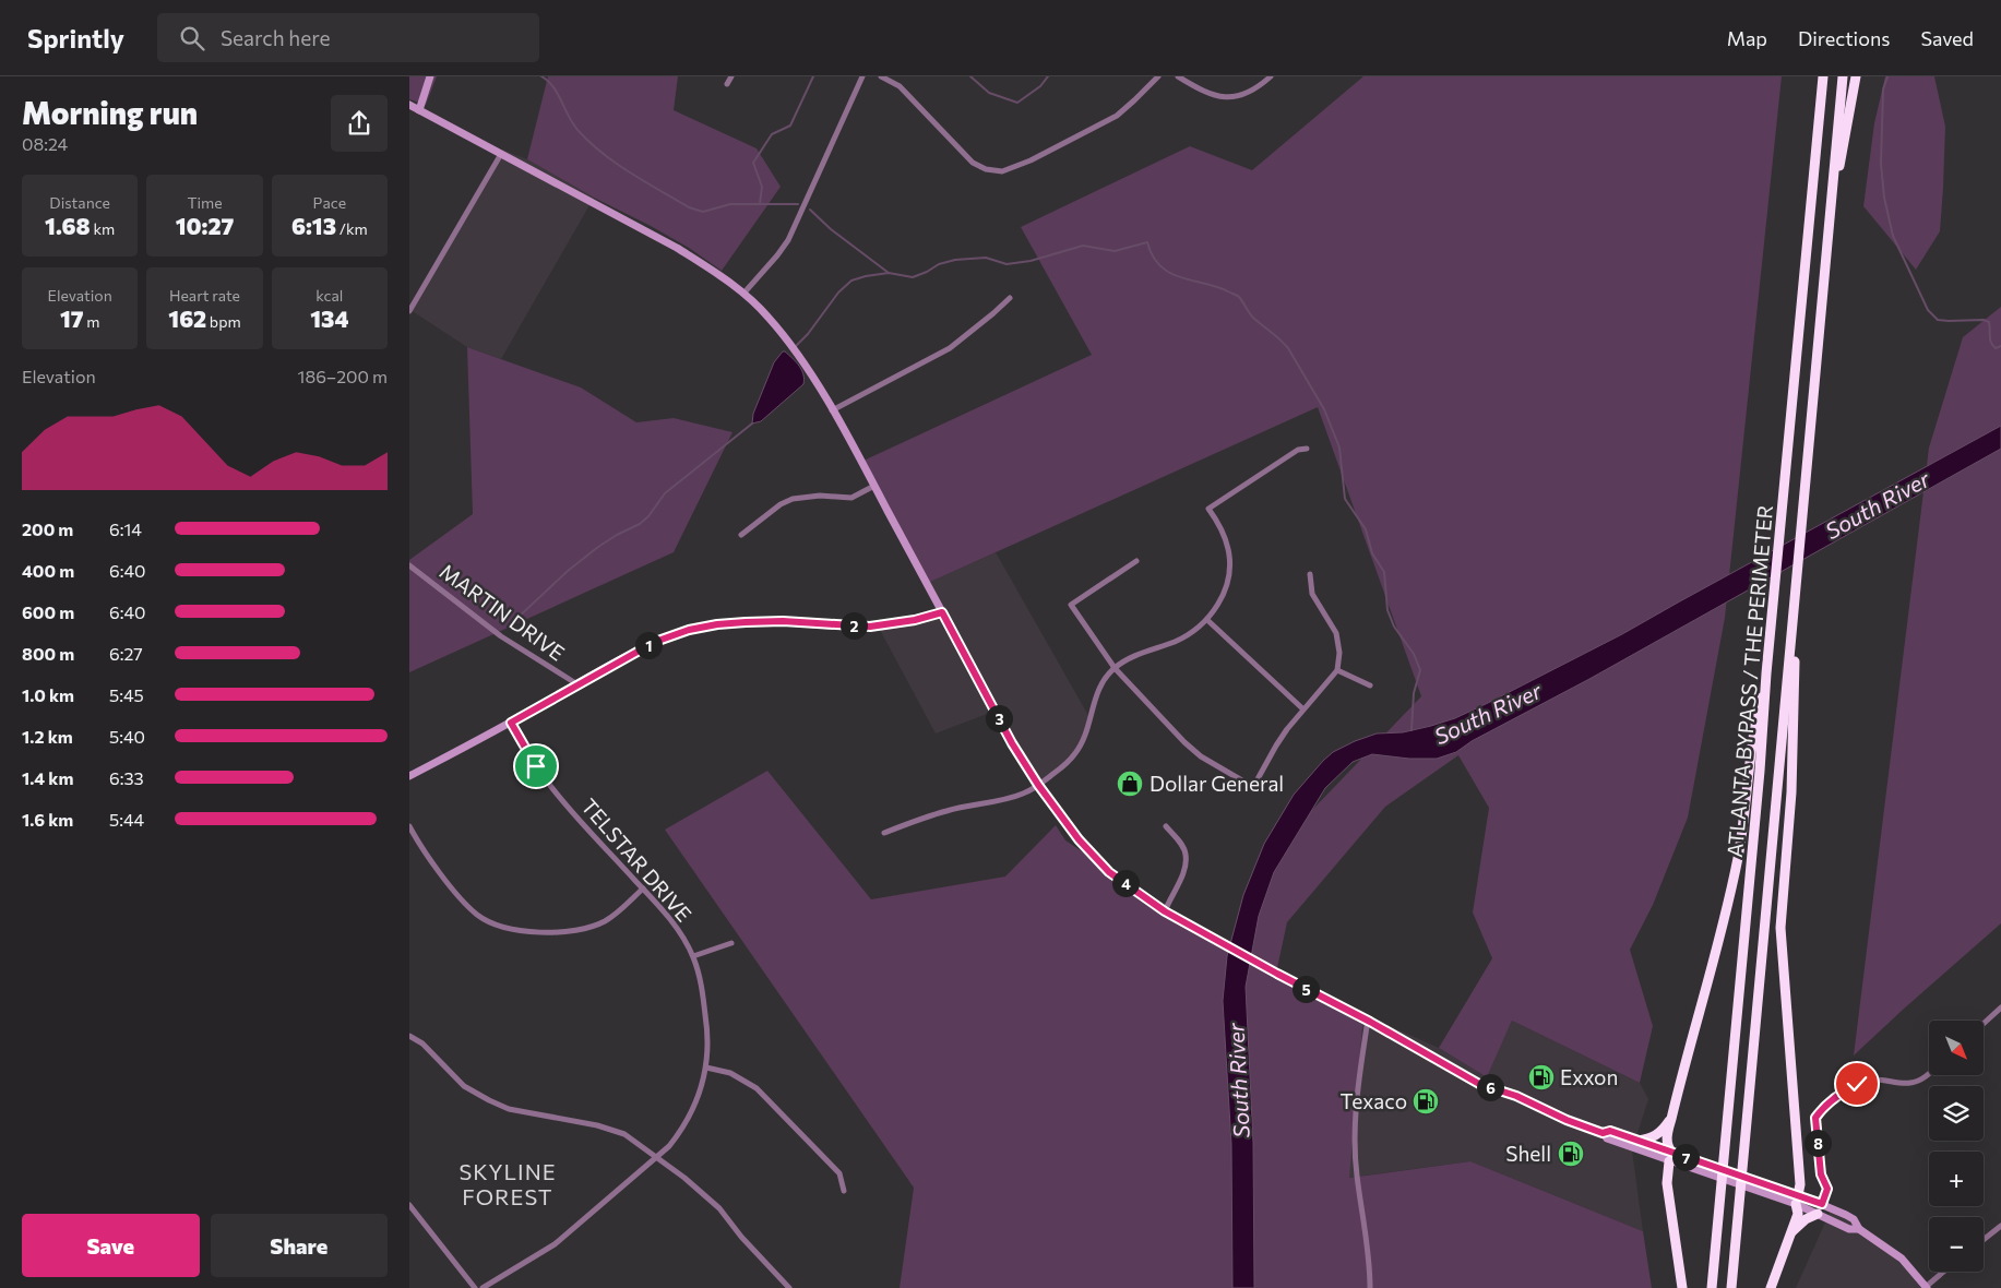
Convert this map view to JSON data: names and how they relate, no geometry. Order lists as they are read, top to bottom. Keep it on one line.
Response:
{"streets":{"highway":["ATLANTA BYPASS / THE PERIMETER"],"street":["MARTIN DRIVE","TELSTAR DRIVE"]},"districts":["SKYLINE FOREST"],"water":["South River"],"places":{"shop":["Dollar General"],"fuel station":["Exxon","Texaco","Shell"]},"north":"bottom right","page":{"header":"Sprintly","search":"Search here","nav":["Map","Directions","Saved"],"heading":["Morning run","08:24"],"stats":[["Distance","1.68 km"],["Time","10:27"],["Pace","6:13 /km"],["Elevation","17 m"],["Heart rate","162 bpm"],["kcal","134"]],"chart":["Elevation","186–200 m"],"list":[{"name":"200 m","note":"6:14"},{"name":"400 m","note":"6:40"},{"name":"600 m","note":"6:40"},{"name":"800 m","note":"6:27"},{"name":"1.0 km","note":"5:45"},{"name":"1.2 km","note":"5:40"},{"name":"1.4 km","note":"6:33"},{"name":"1.6 km","note":"5:44"}],"pins":["2","1","3","4","5","6","8","7"],"map_buttons":["+","−"],"buttons":["Save","Share"]}}
